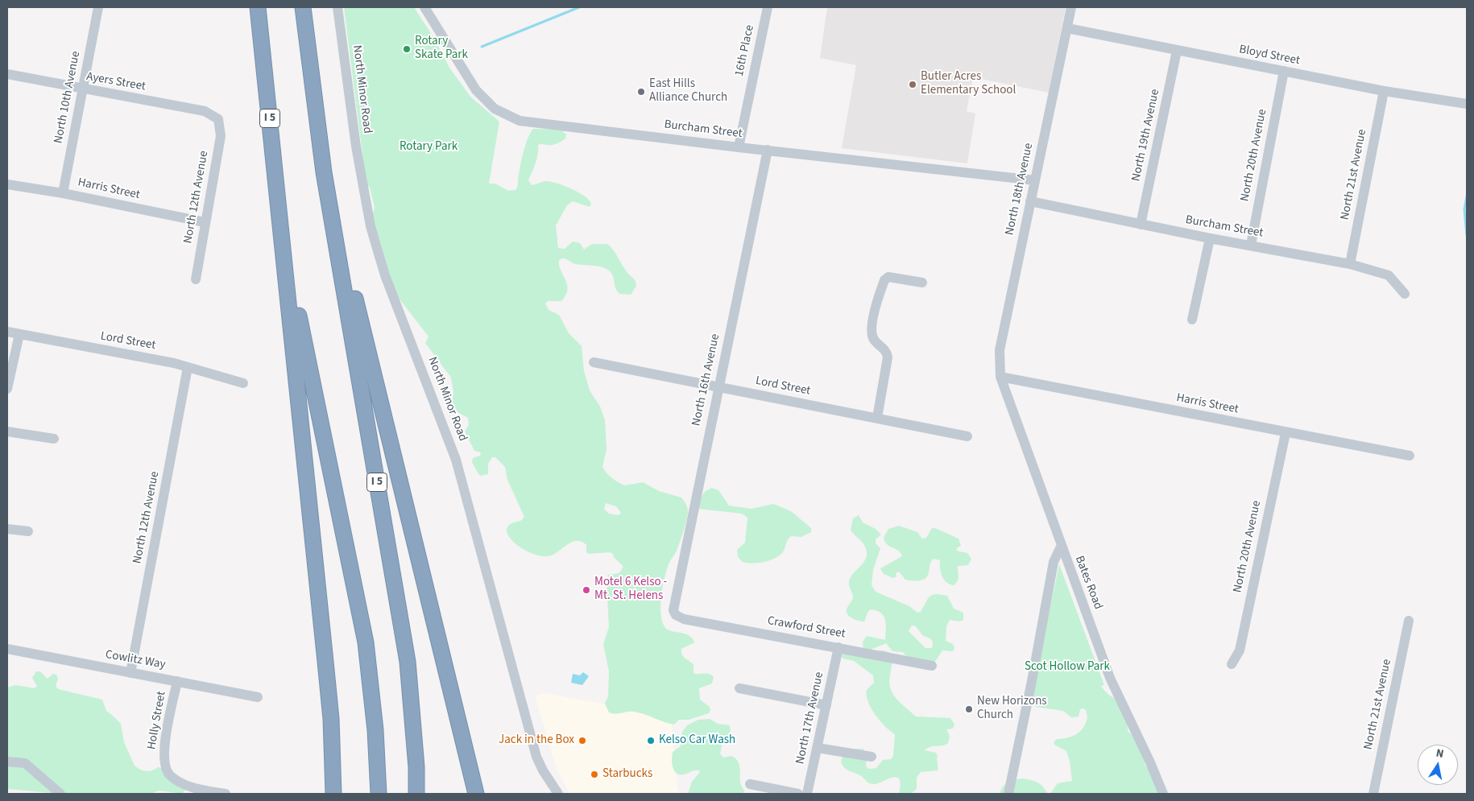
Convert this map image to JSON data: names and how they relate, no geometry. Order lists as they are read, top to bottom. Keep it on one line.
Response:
{"streets":{"highway":["I 5"],"street":["16th Place","Bloyd Street","Ayers Street","North Minor Road","North 10th Avenue","Burcham Street","North 19th Avenue","North 20th Avenue","North 21st Avenue","Harris Street","North 18th Avenue","North 12th Avenue","Lord Street","North 16th Avenue","Bates Road","Crawford Street","Cowlitz Way","North 17th Avenue","Holly Street"]},"crossings":[["16th Place","Burcham Street"],["Bloyd Street","North 19th Avenue"],["Bloyd Street","North 20th Avenue"],["Bloyd Street","North 21st Avenue"],["Bloyd Street","North 18th Avenue"],["Ayers Street","North 10th Avenue"],["Ayers Street","North 12th Avenue"],["North 10th Avenue","Harris Street"],["Burcham Street","North 19th Avenue"],["Burcham Street","North 20th Avenue"],["Burcham Street","North 21st Avenue"],["Burcham Street","North 18th Avenue"],["Burcham Street","North 16th Avenue"],["North 20th Avenue","Harris Street"],["Harris Street","North 18th Avenue"],["Harris Street","North 12th Avenue"],["Harris Street","Bates Road"],["North 18th Avenue","Bates Road"],["North 12th Avenue","Lord Street"],["North 12th Avenue","Cowlitz Way"],["Lord Street","North 16th Avenue"],["North 16th Avenue","Crawford Street"],["Crawford Street","North 17th Avenue"],["Cowlitz Way","Holly Street"]],"parks":["Rotary Park","Scot Hollow Park"],"places":["Rotary Skate Park","Butler Acres Elementary School","East Hills Alliance Church","Motel 6 Kelso - Mt. St. Helens","New Horizons Church","Jack in the Box","Kelso Car Wash","Starbucks"],"north":"top"}
